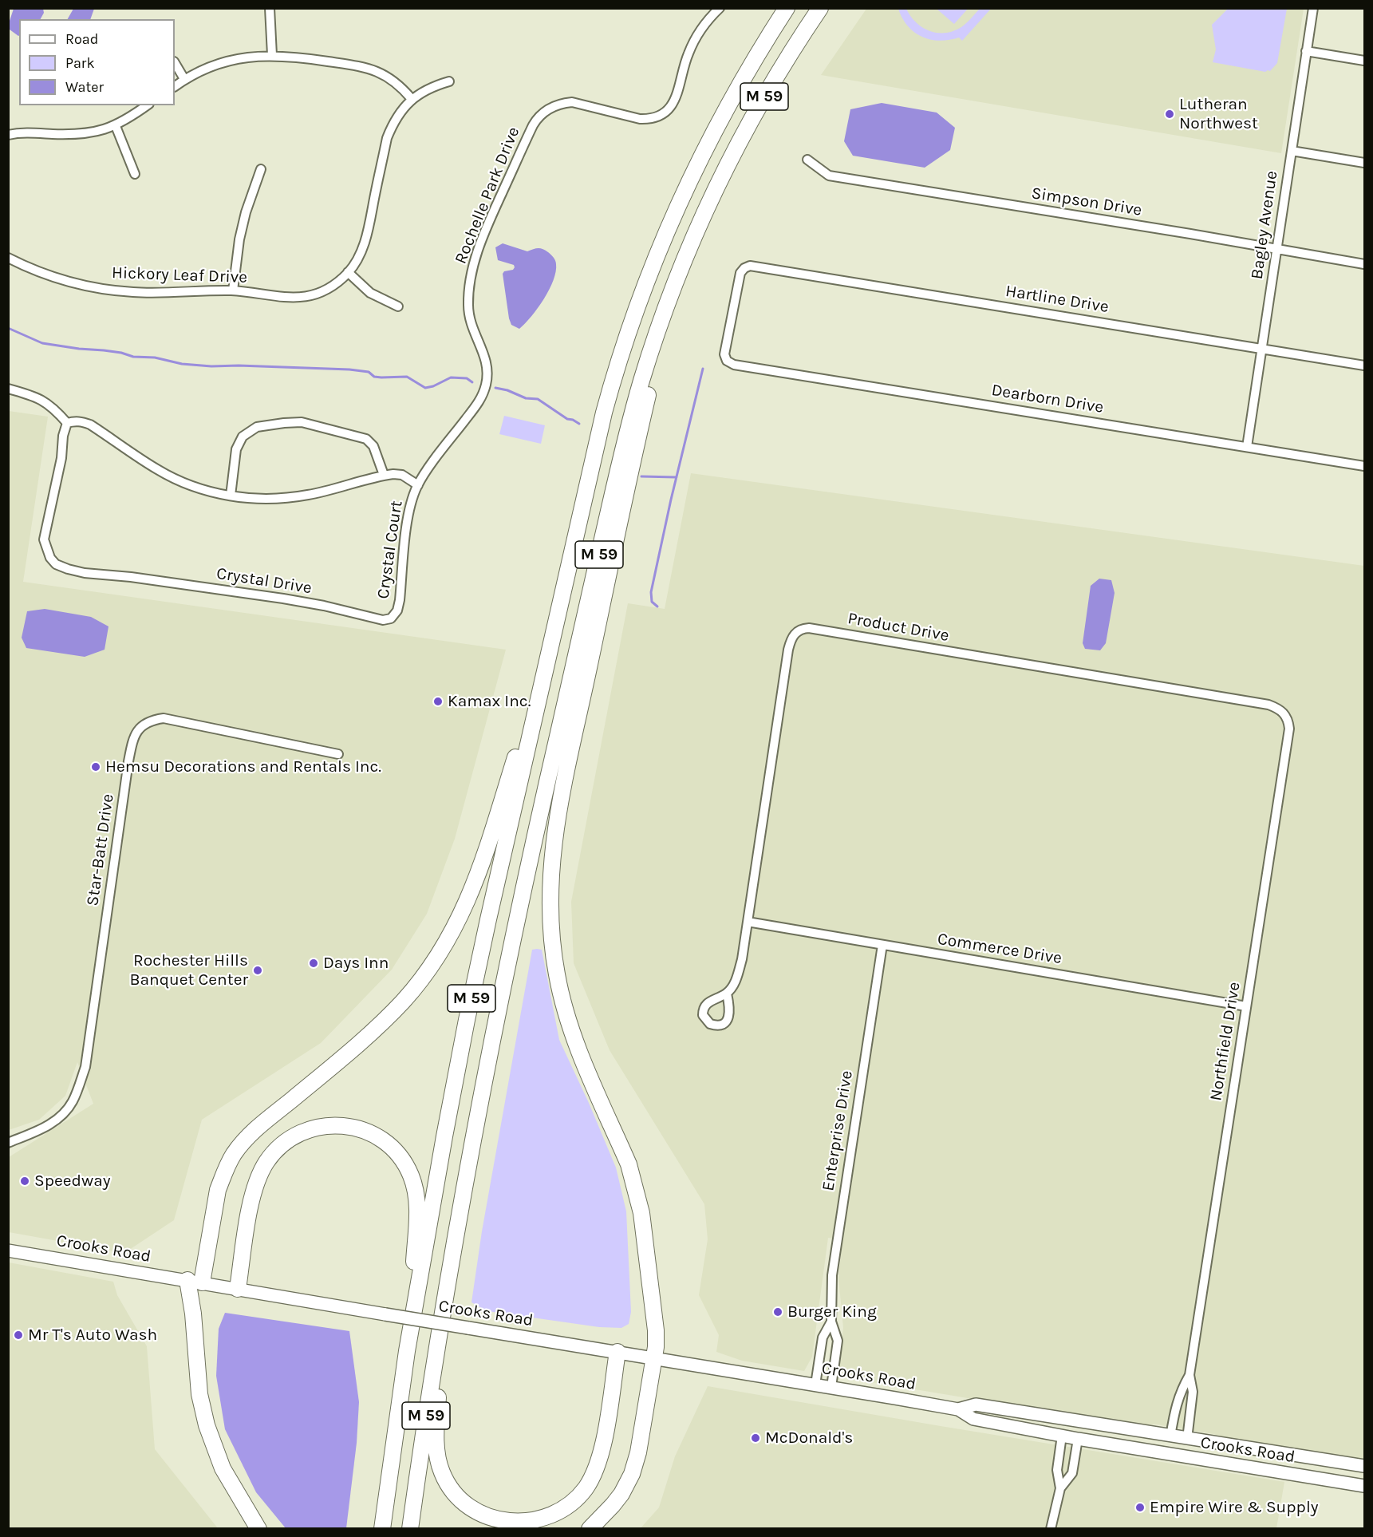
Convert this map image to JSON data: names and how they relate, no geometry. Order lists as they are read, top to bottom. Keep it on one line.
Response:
{"streets":{"highway":["M 59"],"main road":["Crooks Road"],"street":["Rochelle Park Drive","Simpson Drive","Bagley Avenue","Hickory Leaf Drive","Hartline Drive","Dearborn Drive","Crystal Court","Crystal Drive","Product Drive","Star-Batt Drive","Commerce Drive","Northfield Drive","Enterprise Drive"]},"crossings":[["Rochelle Park Drive","Crystal Court"],["Simpson Drive","Bagley Avenue"],["Bagley Avenue","Hartline Drive"],["Bagley Avenue","Dearborn Drive"],["Hartline Drive","Dearborn Drive"],["Crystal Court","Crystal Drive"],["Product Drive","Commerce Drive"],["Product Drive","Northfield Drive"],["Commerce Drive","Northfield Drive"],["Commerce Drive","Enterprise Drive"],["Northfield Drive","Crooks Road"],["Enterprise Drive","Crooks Road"]],"places":["Lutheran Northwest","Kamax Inc.","Hemsu Decorations and Rentals Inc.","Days Inn","Rochester Hills Banquet Center","Speedway","Burger King","Mr T's Auto Wash","McDonald's","Empire Wire & Supply"],"legend":["Road","Park","Water"]}
